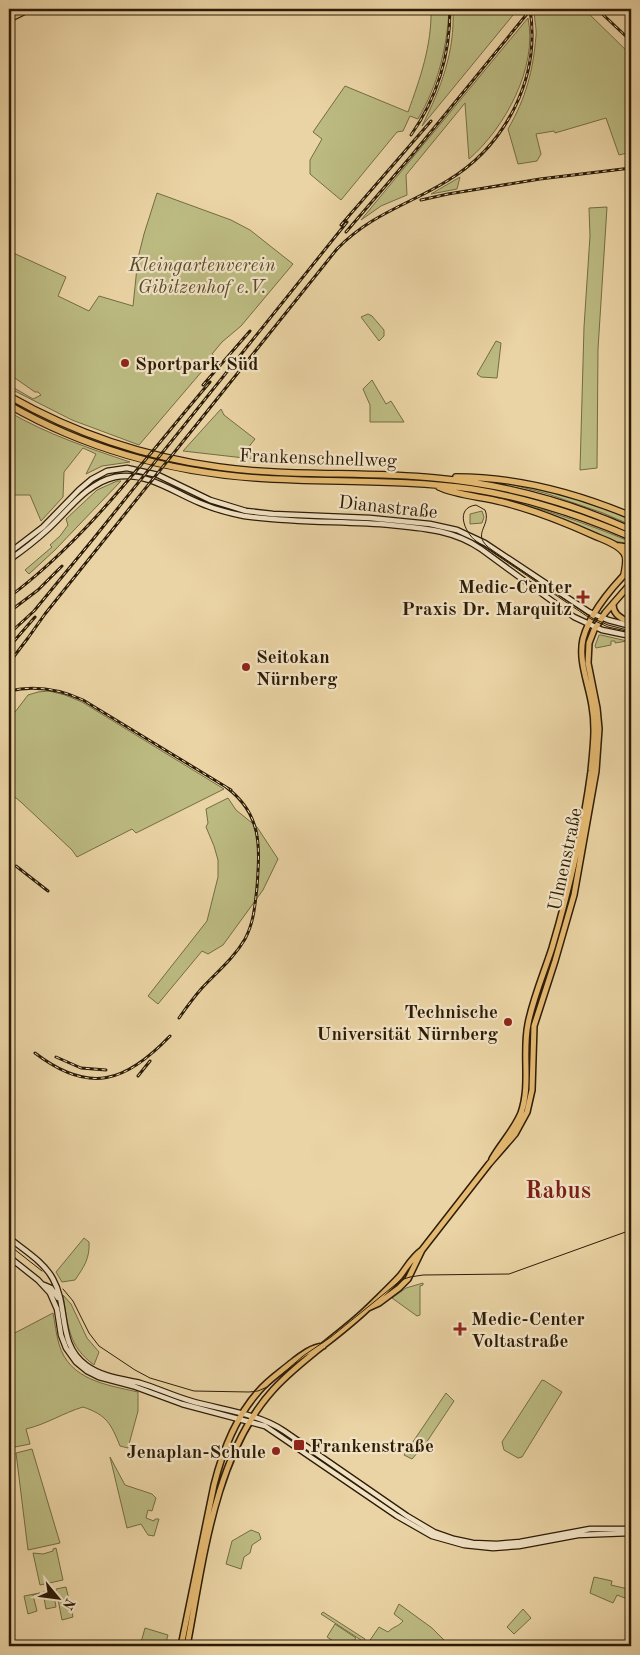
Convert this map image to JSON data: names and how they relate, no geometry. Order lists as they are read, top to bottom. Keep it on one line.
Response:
{"streets":{"highway":["Frankenschnellweg"],"main road":["Dianastraße","Ulmenstraße"]},"crossings":[["Dianastraße","Ulmenstraße"]],"districts":["Rabus"],"parks":["Kleingartenverein Gibitzenhof e.V."],"places":{"other":["Sportpark Süd","Seitokan Nürnberg","Technische Universität Nürnberg","Jenaplan-Schule"],"health":["Medic-Center Praxis Dr. Marquitz","Medic-Center Voltastraße"],"transit":["Frankenstraße"]},"north":"bottom right"}
